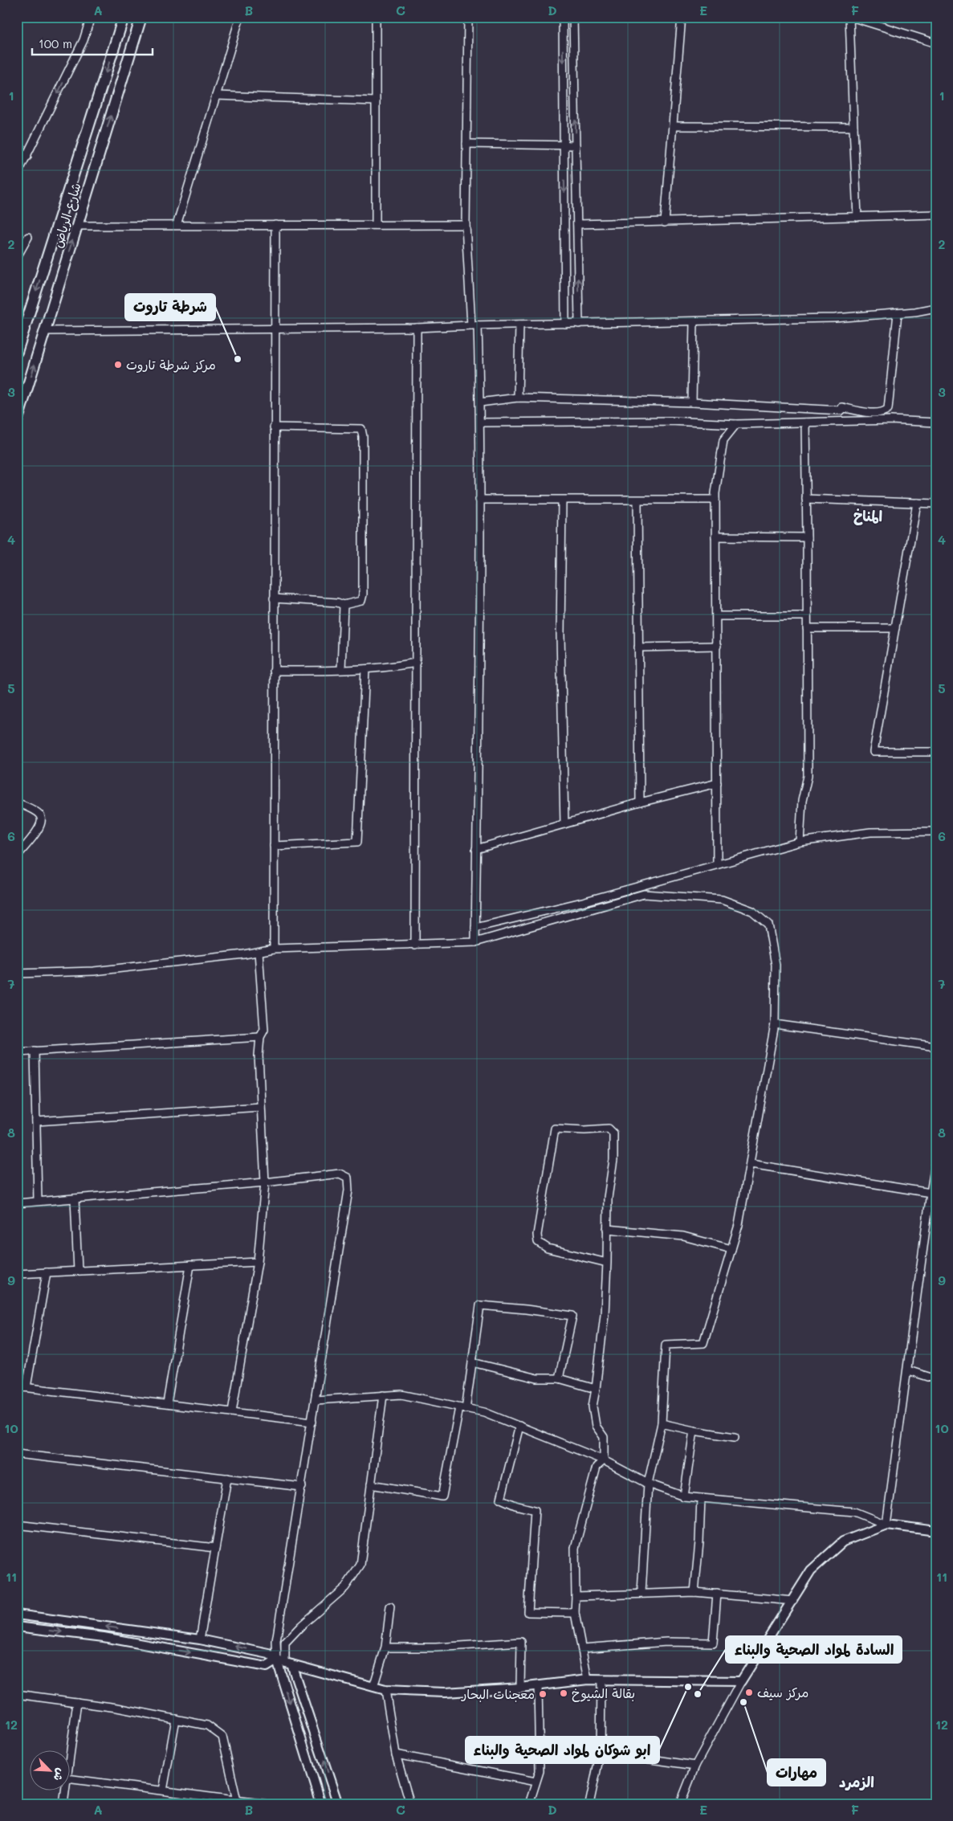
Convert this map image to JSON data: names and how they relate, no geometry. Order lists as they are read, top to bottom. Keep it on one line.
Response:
{"streets":{"main road":["شارع الرياض"]},"districts":["المناخ","الزمرد"],"places":["شرطة تاروت","مركز شرطة تاروت","ابو شوكان لمواد الصحية والبناء","مركز سيف","بقالة الشيوخ","معجنات البحار","السادة لمواد الصحية والبناء","مهارات"],"scale_bar":"100 m","north":"bottom right","grid":{"columns":["A","B","C","D","E","F"],"rows":["1","2","3","4","5","6","7","8","9","10","11","12"]}}
